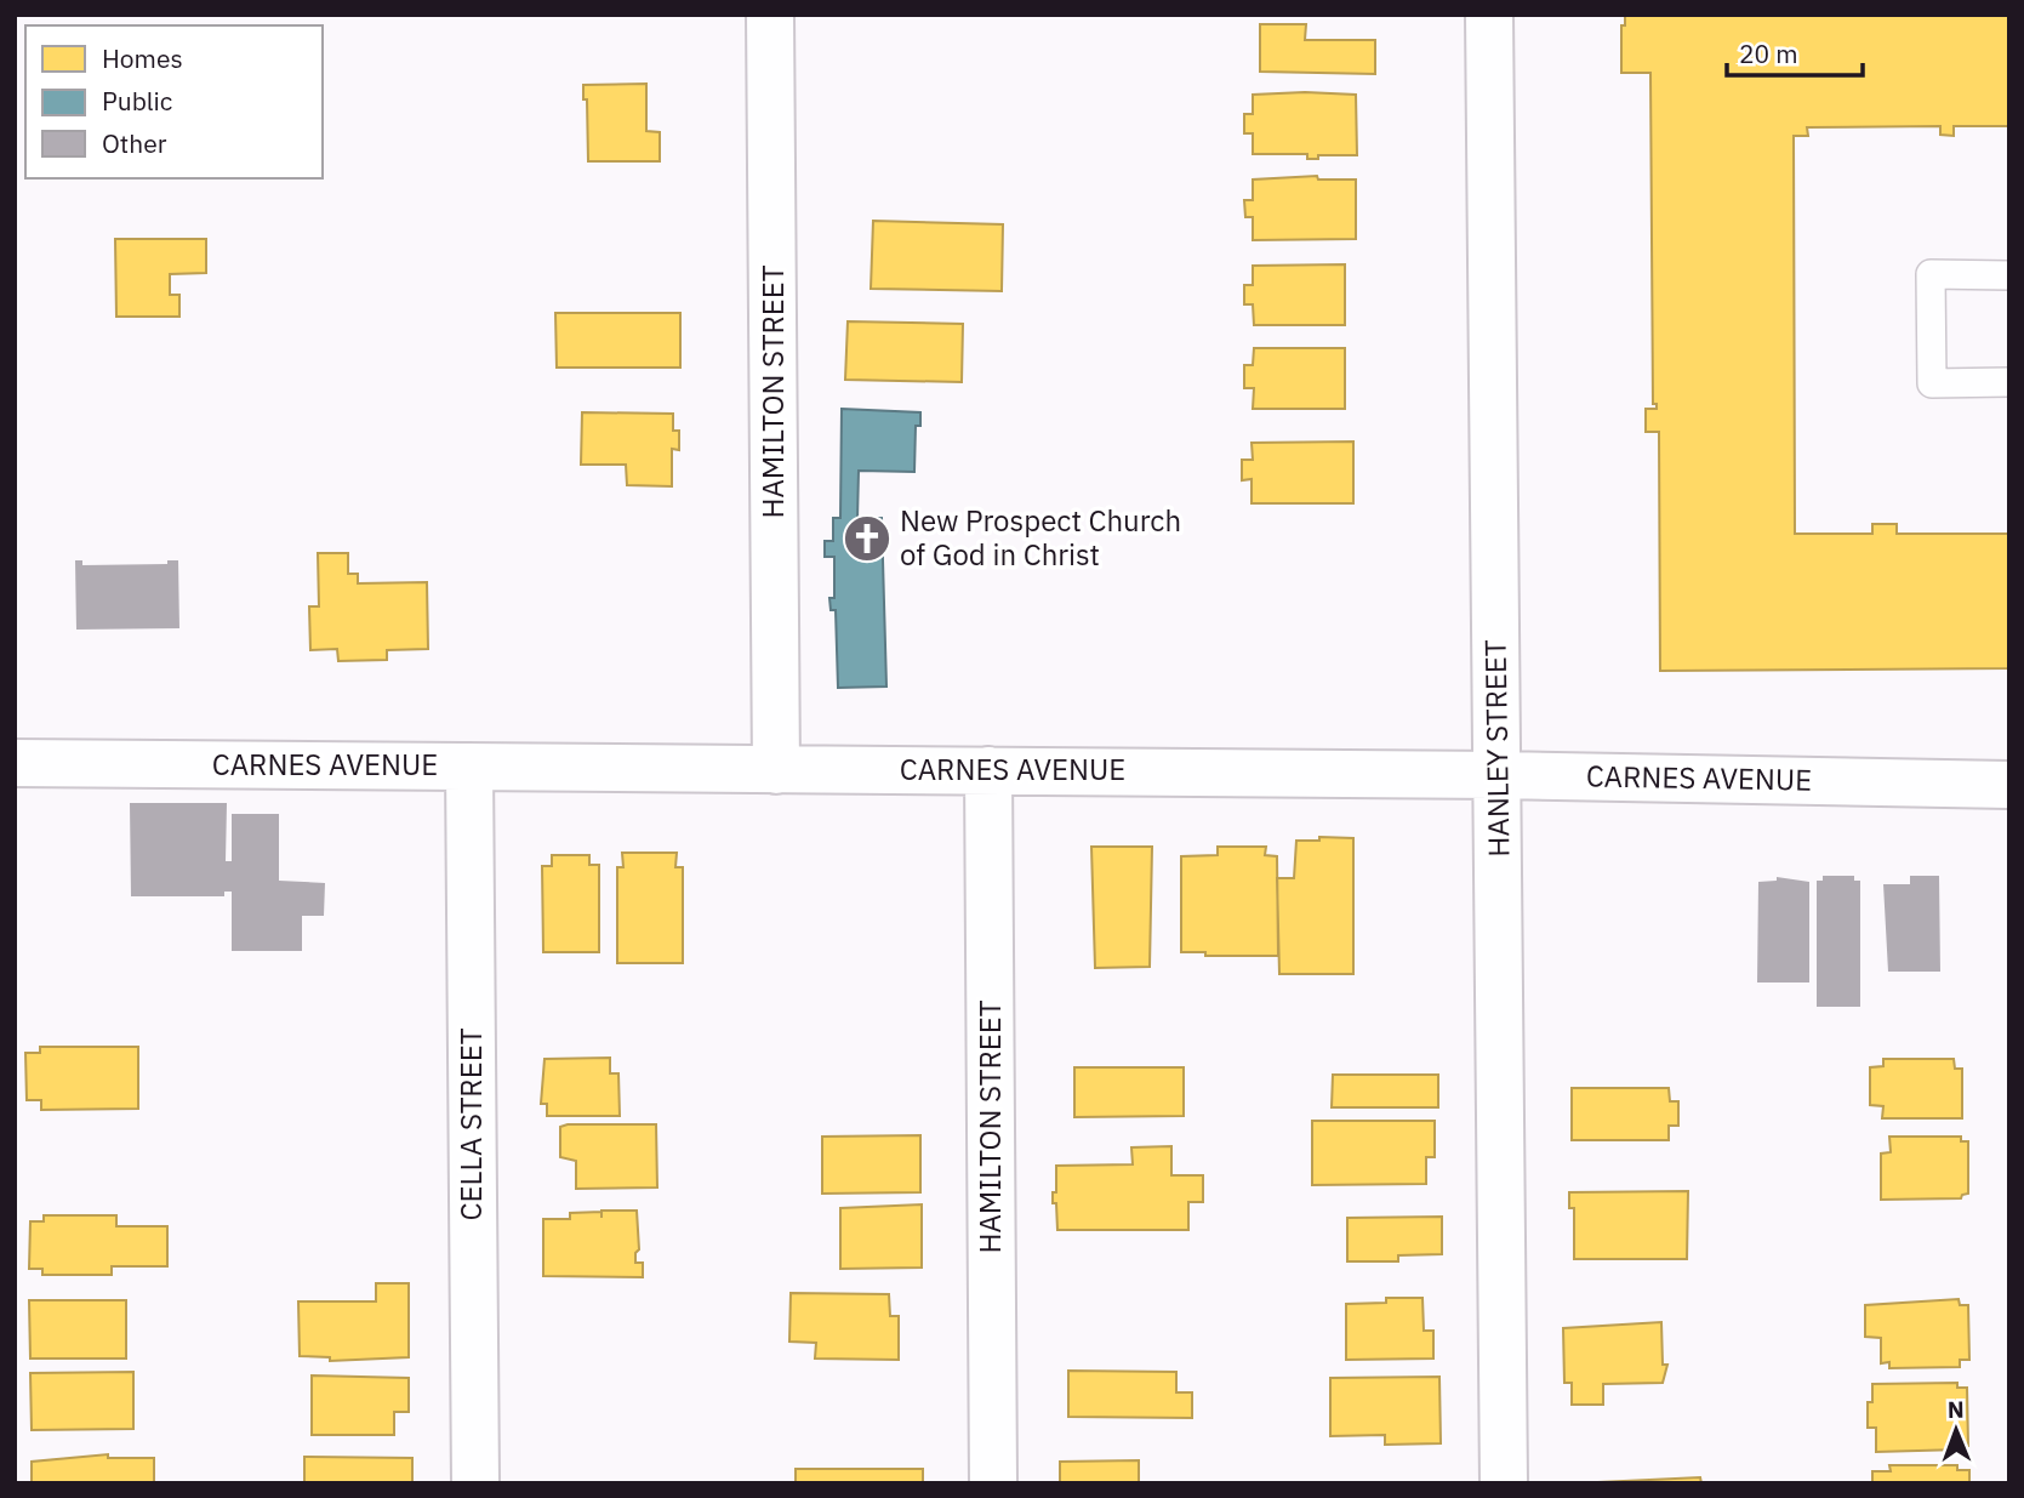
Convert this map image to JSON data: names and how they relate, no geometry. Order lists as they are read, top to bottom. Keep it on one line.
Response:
{"streets":{"street":["HAMILTON STREET","HANLEY STREET","CARNES AVENUE","CELLA STREET"]},"crossings":[["HAMILTON STREET","CARNES AVENUE"],["HANLEY STREET","CARNES AVENUE"],["CARNES AVENUE","CELLA STREET"]],"places":{"church":["New Prospect Church of God in Christ"]},"legend":["Homes","Public","Other"],"scale_bar":"20 m","north":"top"}
